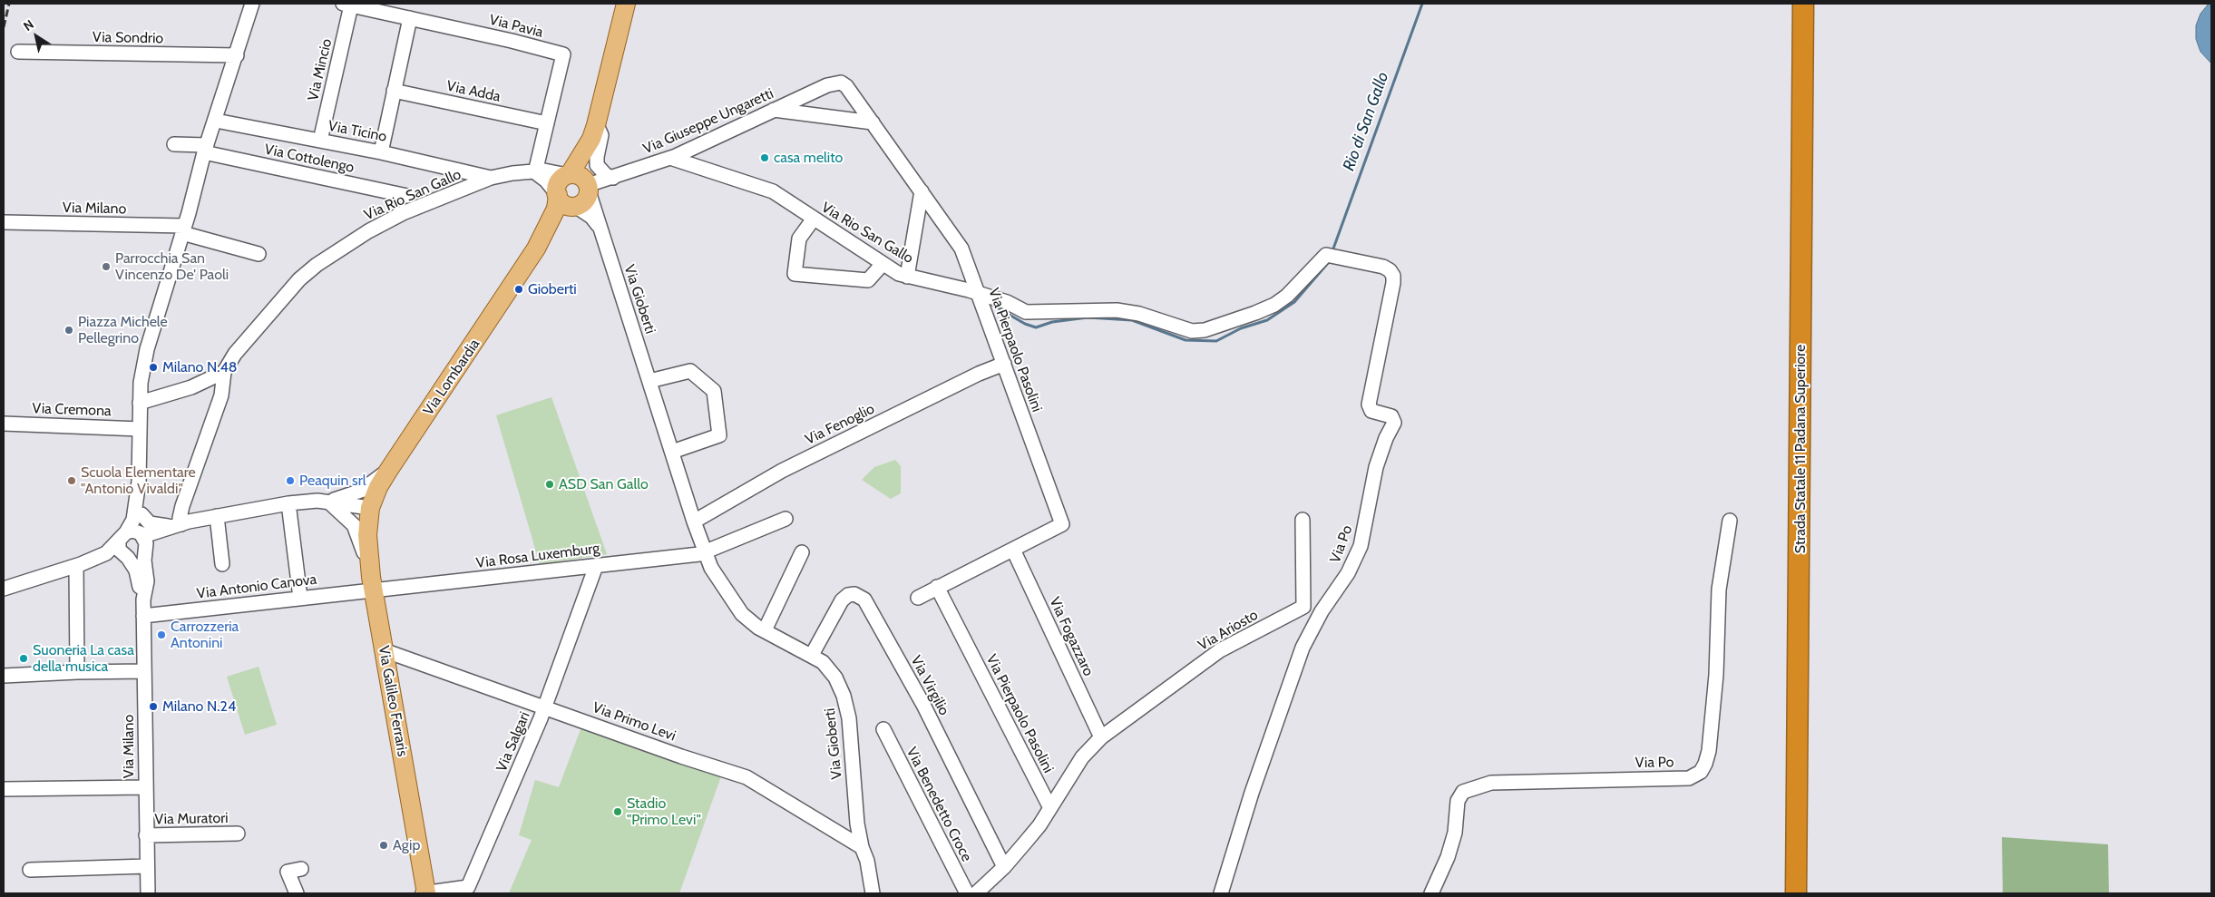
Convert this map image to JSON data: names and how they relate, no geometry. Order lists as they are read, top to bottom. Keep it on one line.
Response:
{"streets":{"highway":["Strada Statale 11 Padana Superiore"],"main road":["Via Lombardia","Via Galileo Ferraris"],"street":["Via Pavia","Via Sondrio","Via Mincio","Via Adda","Via Giuseppe Ungaretti","Via Ticino","Via Cottolengo","Via Rio San Gallo","Via Milano","Via Gioberti","Via Pierpaolo Pasolini","Via Cremona","Via Fenoglio","Via Po","Via Rosa Luxemburg","Via Antonio Canova","Via Ariosto","Via Fogazzaro","Via Virgilio","Via Primo Levi","Via Salgari","Via Benedetto Croce","Via Muratori"]},"crossings":[["Via Pavia","Via Mincio"],["Via Pavia","Via Adda"],["Via Pavia","Via Rio San Gallo"],["Via Sondrio","Via Milano"],["Via Mincio","Via Ticino"],["Via Giuseppe Ungaretti","Via Rio San Gallo"],["Via Giuseppe Ungaretti","Via Gioberti"],["Via Giuseppe Ungaretti","Via Pierpaolo Pasolini"],["Via Giuseppe Ungaretti","Via Lombardia"],["Via Ticino","Via Rio San Gallo"],["Via Ticino","Via Milano"],["Via Cottolengo","Via Milano"],["Via Rio San Gallo","Via Gioberti"],["Via Rio San Gallo","Via Pierpaolo Pasolini"],["Via Rio San Gallo","Via Lombardia"],["Via Rio San Gallo","Via Po"],["Via Milano","Via Cremona"],["Via Milano","Via Antonio Canova"],["Via Milano","Via Muratori"],["Via Gioberti","Via Lombardia"],["Via Gioberti","Via Fenoglio"],["Via Gioberti","Via Rosa Luxemburg"],["Via Gioberti","Via Virgilio"],["Via Gioberti","Via Primo Levi"],["Via Pierpaolo Pasolini","Via Fenoglio"],["Via Pierpaolo Pasolini","Via Fogazzaro"],["Via Lombardia","Via Galileo Ferraris"],["Via Rosa Luxemburg","Via Antonio Canova"],["Via Rosa Luxemburg","Via Galileo Ferraris"],["Via Rosa Luxemburg","Via Salgari"],["Via Antonio Canova","Via Galileo Ferraris"],["Via Ariosto","Via Fogazzaro"],["Via Galileo Ferraris","Via Primo Levi"],["Via Galileo Ferraris","Via Salgari"],["Via Primo Levi","Via Salgari"]],"water":["Rio di San Gallo"],"places":["casa melito","Parrocchia San Vincenzo De' Paoli","Gioberti","Piazza Michele Pellegrino","Milano N.48","Scuola Elementare \"Antonio Vivaldi\"","Peaquin srl","ASD San Gallo","Carrozzeria Antonini","Suoneria La casa della musica","Milano N.24","Stadio \"Primo Levi\"","Agip"],"north":"top left"}
